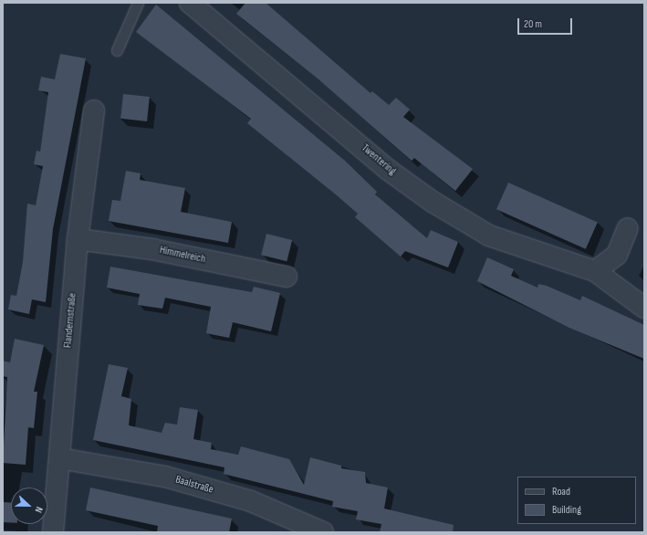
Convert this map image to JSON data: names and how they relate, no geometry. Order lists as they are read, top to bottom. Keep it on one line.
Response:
{"streets":{"street":["Twentering","Himmelreich","Flandernstraße","Baalstraße"]},"crossings":[["Himmelreich","Flandernstraße"],["Flandernstraße","Baalstraße"]],"legend":["Road","Building"],"scale_bar":"20 m","north":"right"}
